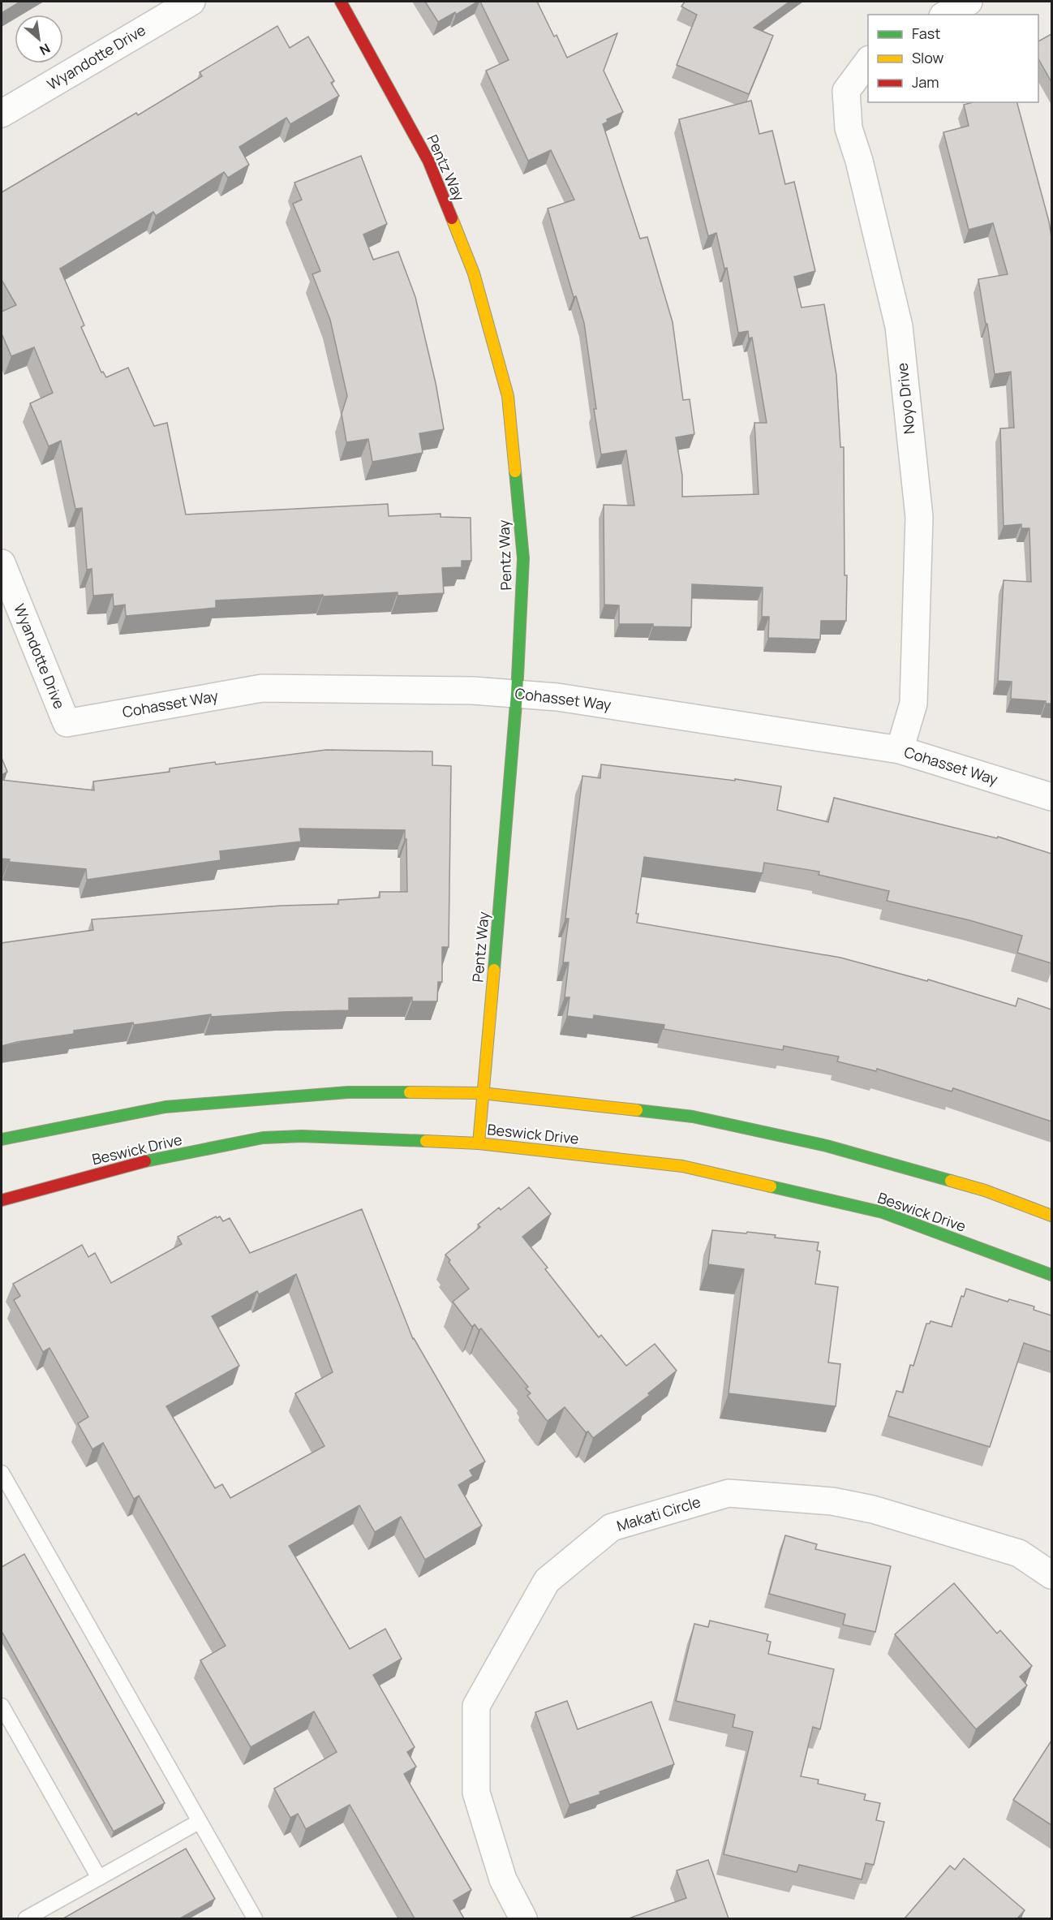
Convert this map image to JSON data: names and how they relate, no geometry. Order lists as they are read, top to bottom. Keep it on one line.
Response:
{"streets":{"street":["Wyandotte Drive","Pentz Way","Noyo Drive","Cohasset Way","Beswick Drive","Makati Circle"]},"crossings":[["Wyandotte Drive","Cohasset Way"],["Pentz Way","Cohasset Way"],["Pentz Way","Beswick Drive"],["Noyo Drive","Cohasset Way"]],"legend":["Fast","Slow","Jam"],"north":"bottom right"}
